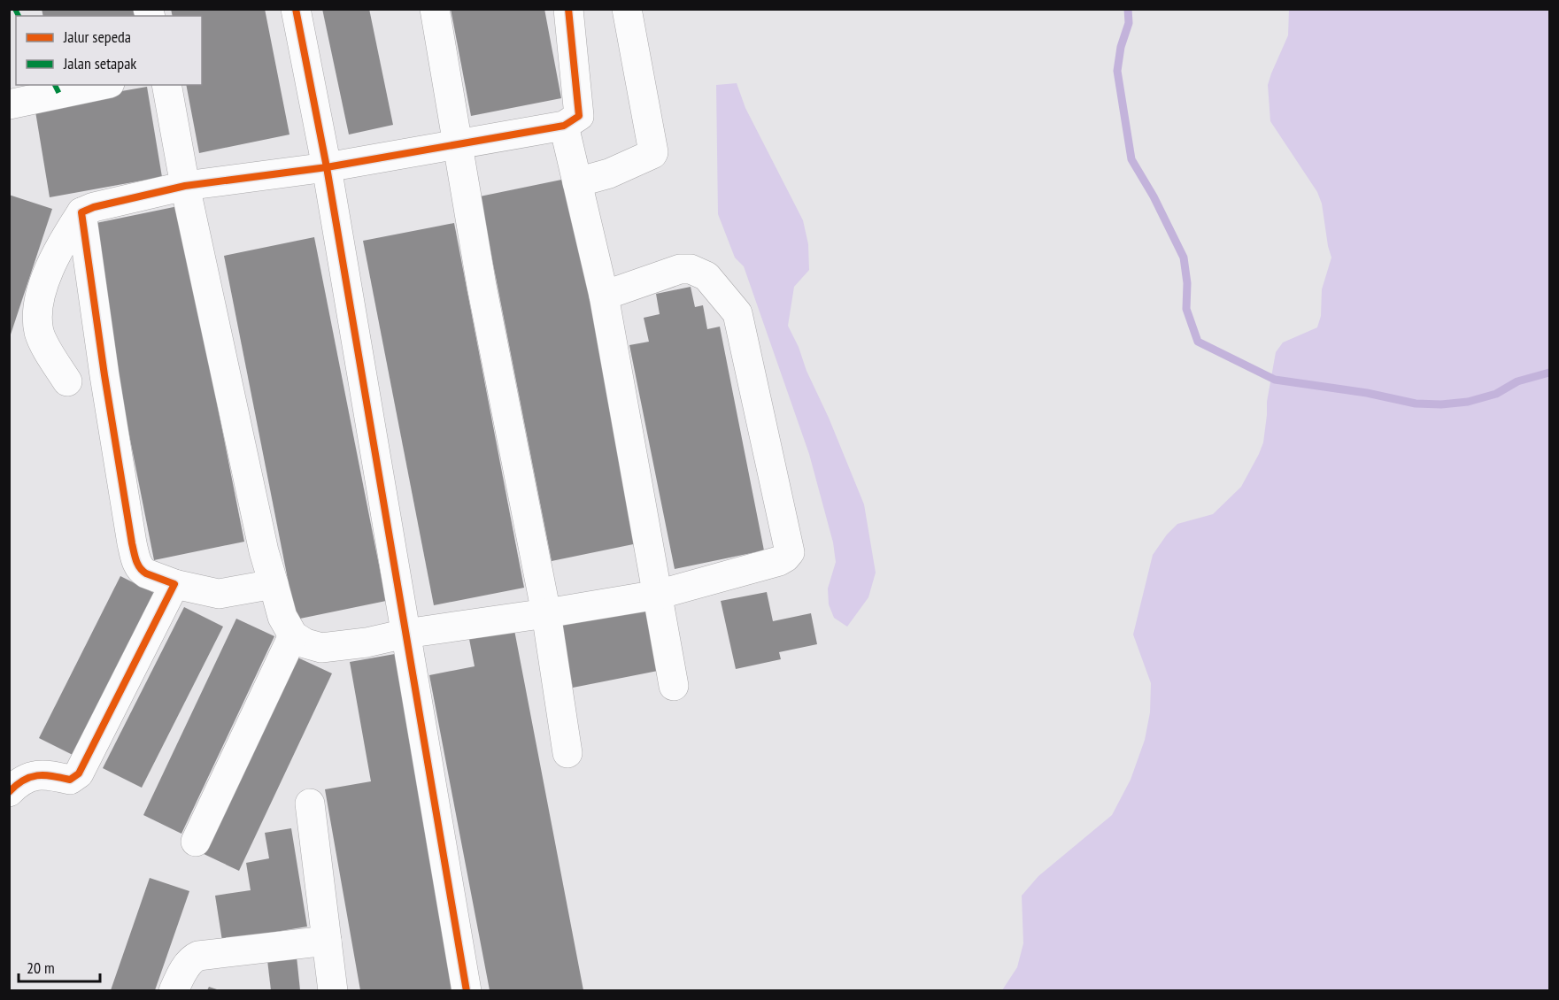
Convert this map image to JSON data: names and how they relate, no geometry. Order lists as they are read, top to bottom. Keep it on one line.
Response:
{"legend":["Jalur sepeda","Jalan setapak"],"scale_bar":"20 m"}
